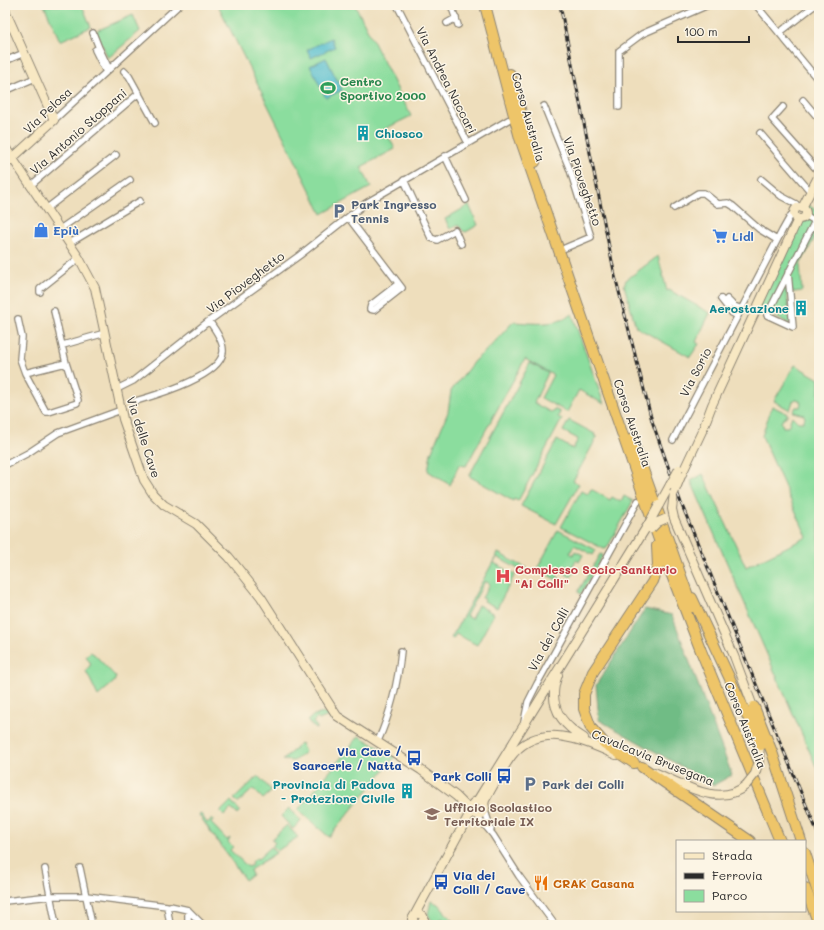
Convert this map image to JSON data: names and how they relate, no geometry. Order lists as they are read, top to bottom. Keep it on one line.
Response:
{"streets":{"highway":["Corso Australia"],"main road":["Via Pelosa","Via Sorio","Via delle Cave","Via dei Colli","Cavalcavia Brusegana"],"street":["Via Andrea Naccari","Via Antonio Stoppani","Via Pioveghetto"]},"crossings":[["Via Andrea Naccari","Via Pioveghetto"],["Via Pelosa","Via delle Cave"],["Corso Australia","Via Pioveghetto"],["Corso Australia","Via dei Colli"],["Via Antonio Stoppani","Via delle Cave"],["Via Sorio","Cavalcavia Brusegana"],["Via delle Cave","Via dei Colli"],["Via delle Cave","Cavalcavia Brusegana"],["Via dei Colli","Cavalcavia Brusegana"]],"places":{"sports":["Centro Sportivo 2000"],"building":["Chiosco","Aerostazione","Provincia di Padova - Protezione Civile"],"parking":["Park Ingresso Tennis","Park dei Colli"],"shop":["Epiù"],"supermarket":["Lidl"],"hospital":["Complesso Socio-Sanitario \"Ai Colli\""],"bus stop":["Via Cave / Scarcerle / Natta","Park Colli","Via dei Colli / Cave"],"school or university":["Ufficio Scolastico Territoriale IX"],"restaurant":["CRAK Casana"]},"legend":["Strada","Ferrovia","Parco"],"scale_bar":"100 m"}
